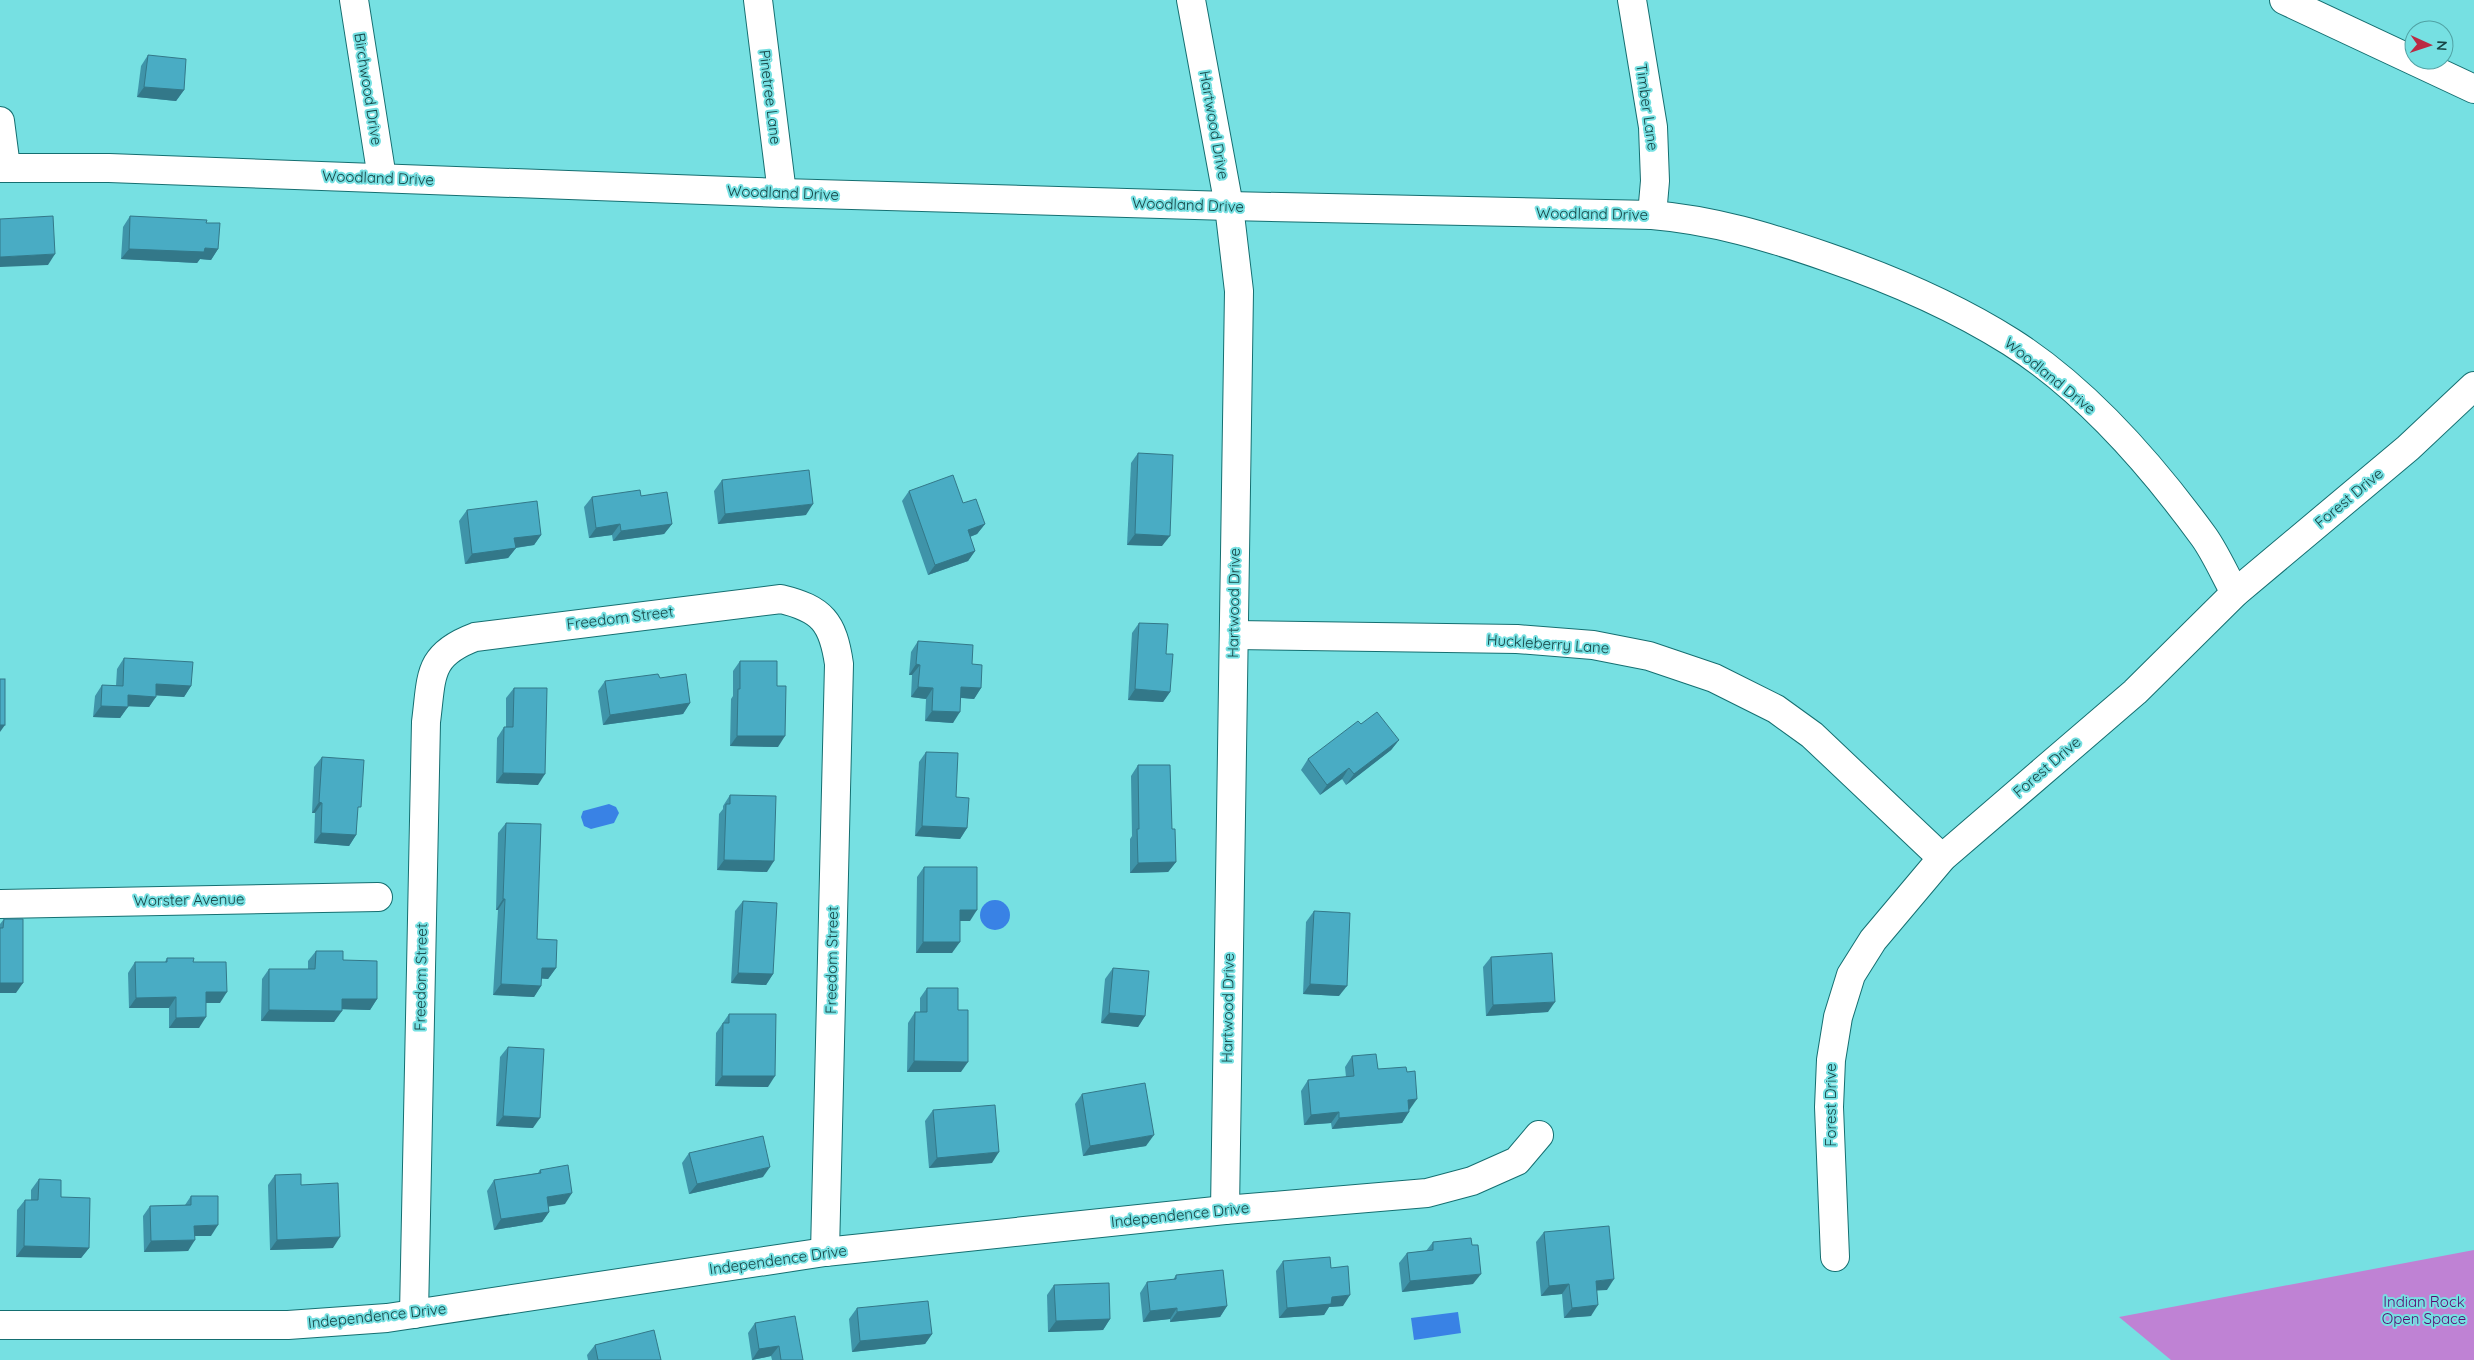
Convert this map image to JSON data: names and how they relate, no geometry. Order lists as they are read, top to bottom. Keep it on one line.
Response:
{"streets":{"street":["Birchwood Drive","Pinetree Lane","Timber Lane","Hartwood Drive","Woodland Drive","Forest Drive","Freedom Street","Huckleberry Lane","Worster Avenue","Independence Drive"]},"crossings":[["Birchwood Drive","Woodland Drive"],["Pinetree Lane","Woodland Drive"],["Timber Lane","Woodland Drive"],["Hartwood Drive","Woodland Drive"],["Hartwood Drive","Huckleberry Lane"],["Hartwood Drive","Independence Drive"],["Woodland Drive","Forest Drive"],["Forest Drive","Huckleberry Lane"],["Freedom Street","Independence Drive"]],"parks":["Indian Rock Open Space"],"north":"right"}
